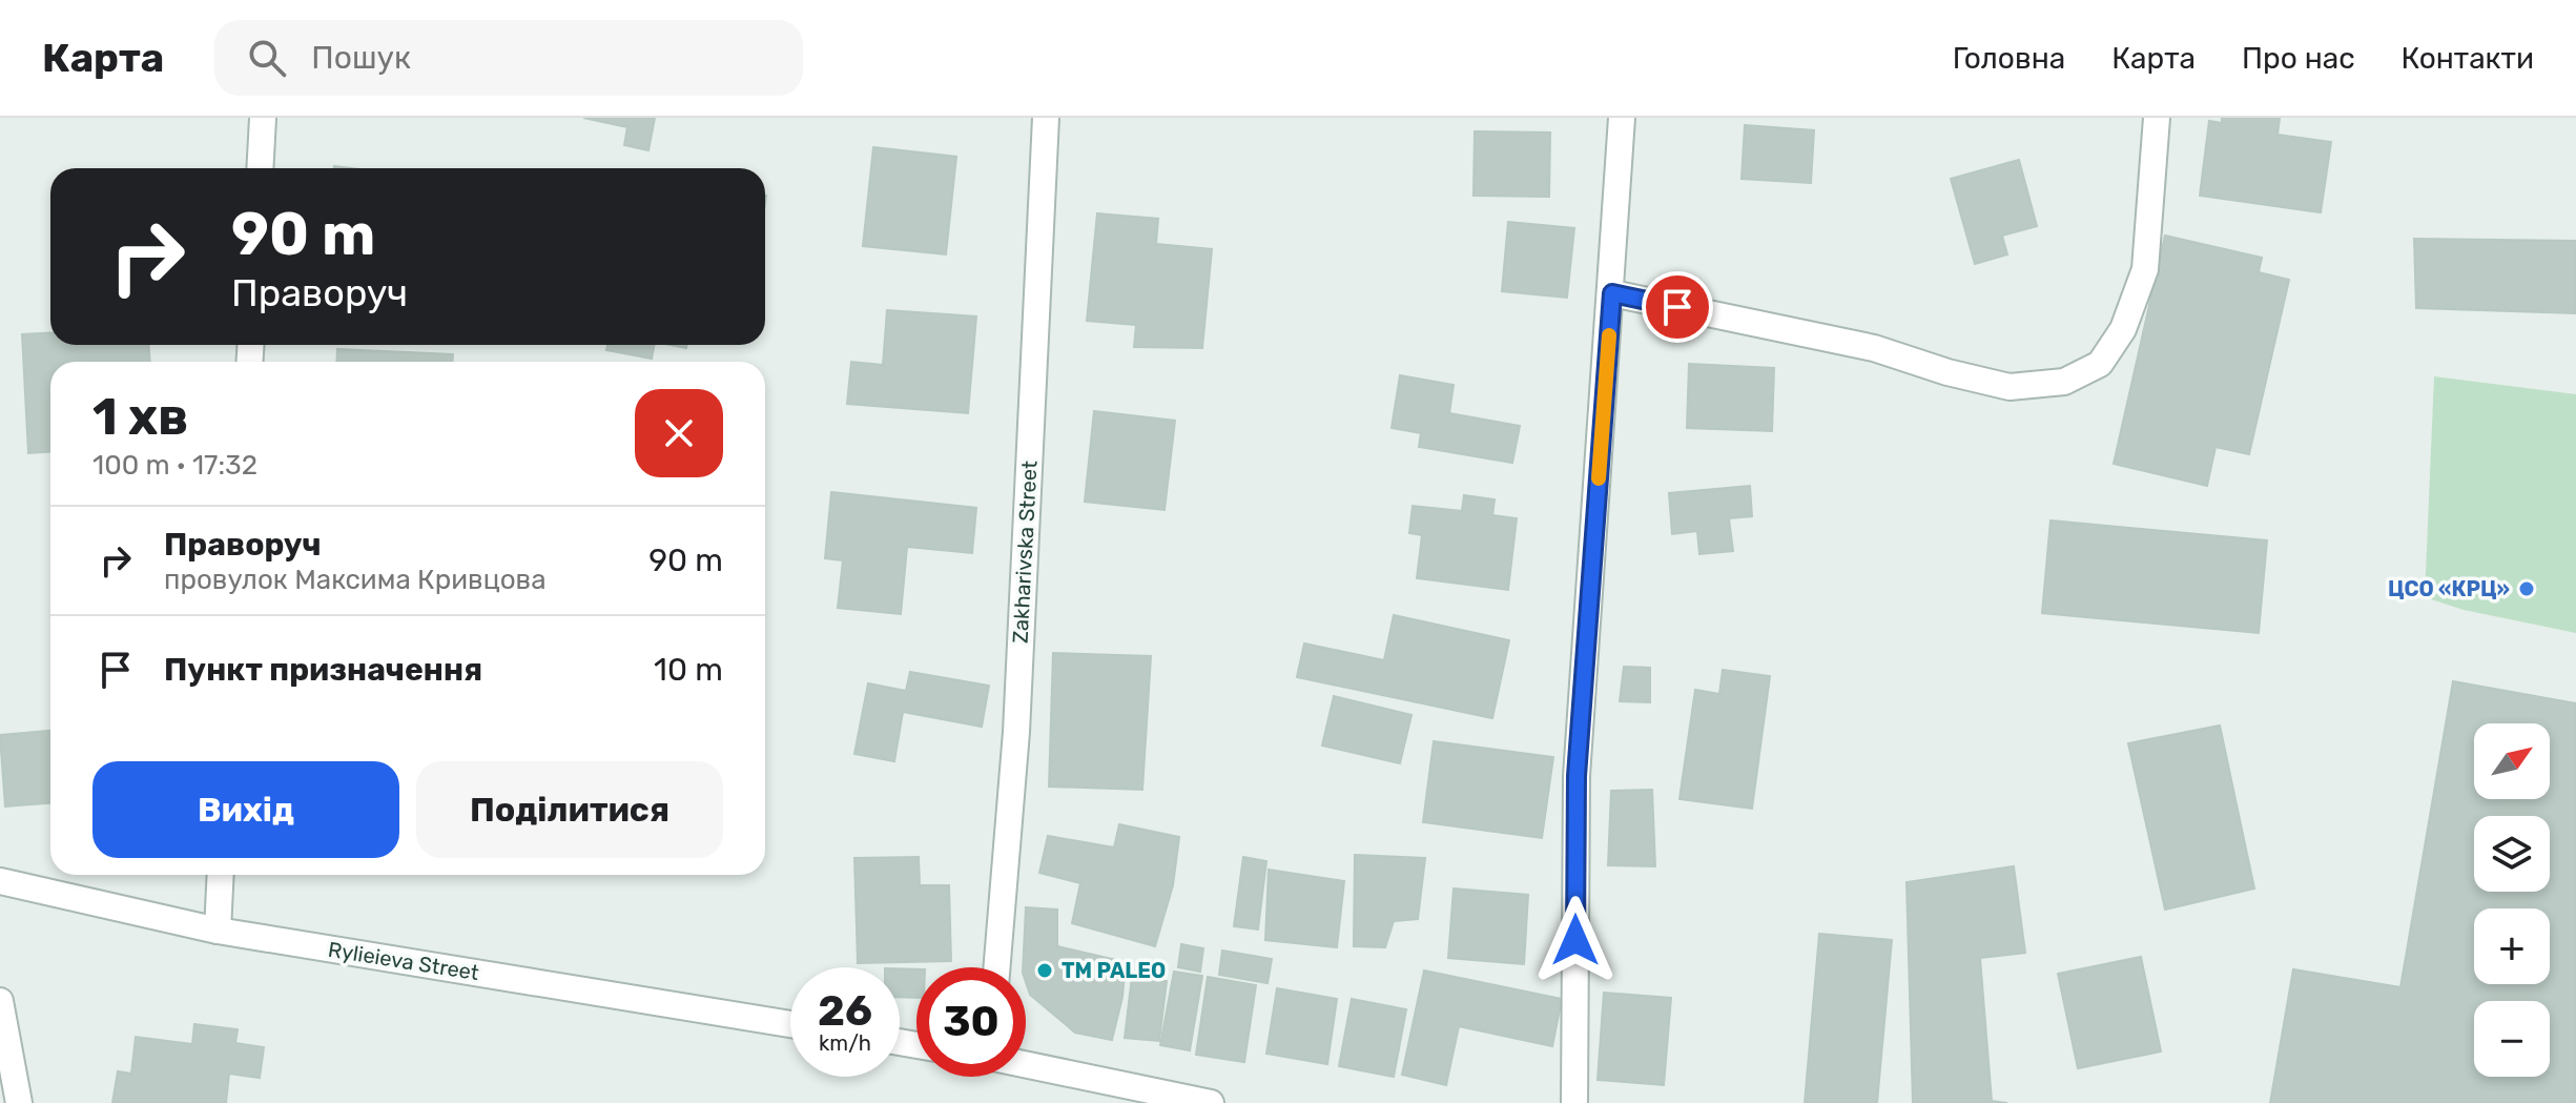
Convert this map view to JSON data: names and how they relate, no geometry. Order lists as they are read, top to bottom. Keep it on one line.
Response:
{"streets":{"street":["Zakharivska Street","Rylieieva Street"]},"places":["ЦСО «КРЦ»","ТМ PALEO"],"north":"top right","page":{"header":"Карта","search":"Пошук","nav":["Головна","Карта","Про нас","Контакти"],"turn":["90 m","Праворуч"],"heading":["1 хв","100 m · 17:32"],"list":[{"name":"Праворуч","note":"провулок Максима Кривцова","value":"90 m"},{"name":"Пункт призначення","value":"10 m"}],"map_buttons":["+","−"],"buttons":["Вихід","Поділитися"],"speed":"26 km/h","limit":"30"}}
